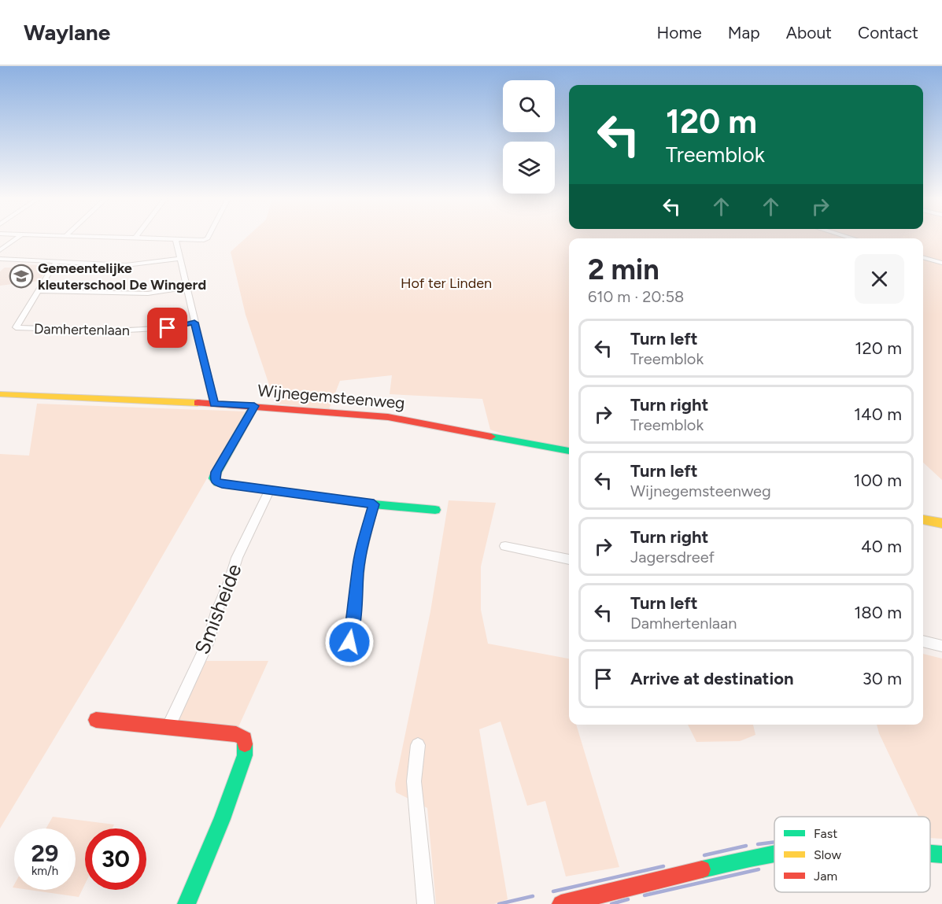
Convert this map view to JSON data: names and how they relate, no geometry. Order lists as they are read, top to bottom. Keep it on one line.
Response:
{"streets":{"street":["Damhertenlaan","Wijnegemsteenweg","Smisheide"]},"parks":["Hof ter Linden"],"places":{"school or university":["Gemeentelijke kleuterschool De Wingerd"]},"legend":["Fast","Slow","Jam"],"page":{"header":"Waylane","nav":["Home","Map","About","Contact"],"turn":["120 m","Treemblok"],"heading":["2 min","610 m · 20:58"],"list":[{"name":"Turn left","note":"Treemblok","value":"120 m"},{"name":"Turn right","note":"Treemblok","value":"140 m"},{"name":"Turn left","note":"Wijnegemsteenweg","value":"100 m"},{"name":"Turn right","note":"Jagersdreef","value":"40 m"},{"name":"Turn left","note":"Damhertenlaan","value":"180 m"},{"name":"Arrive at destination","value":"30 m"}],"speed":"29 km/h","limit":"30"}}
